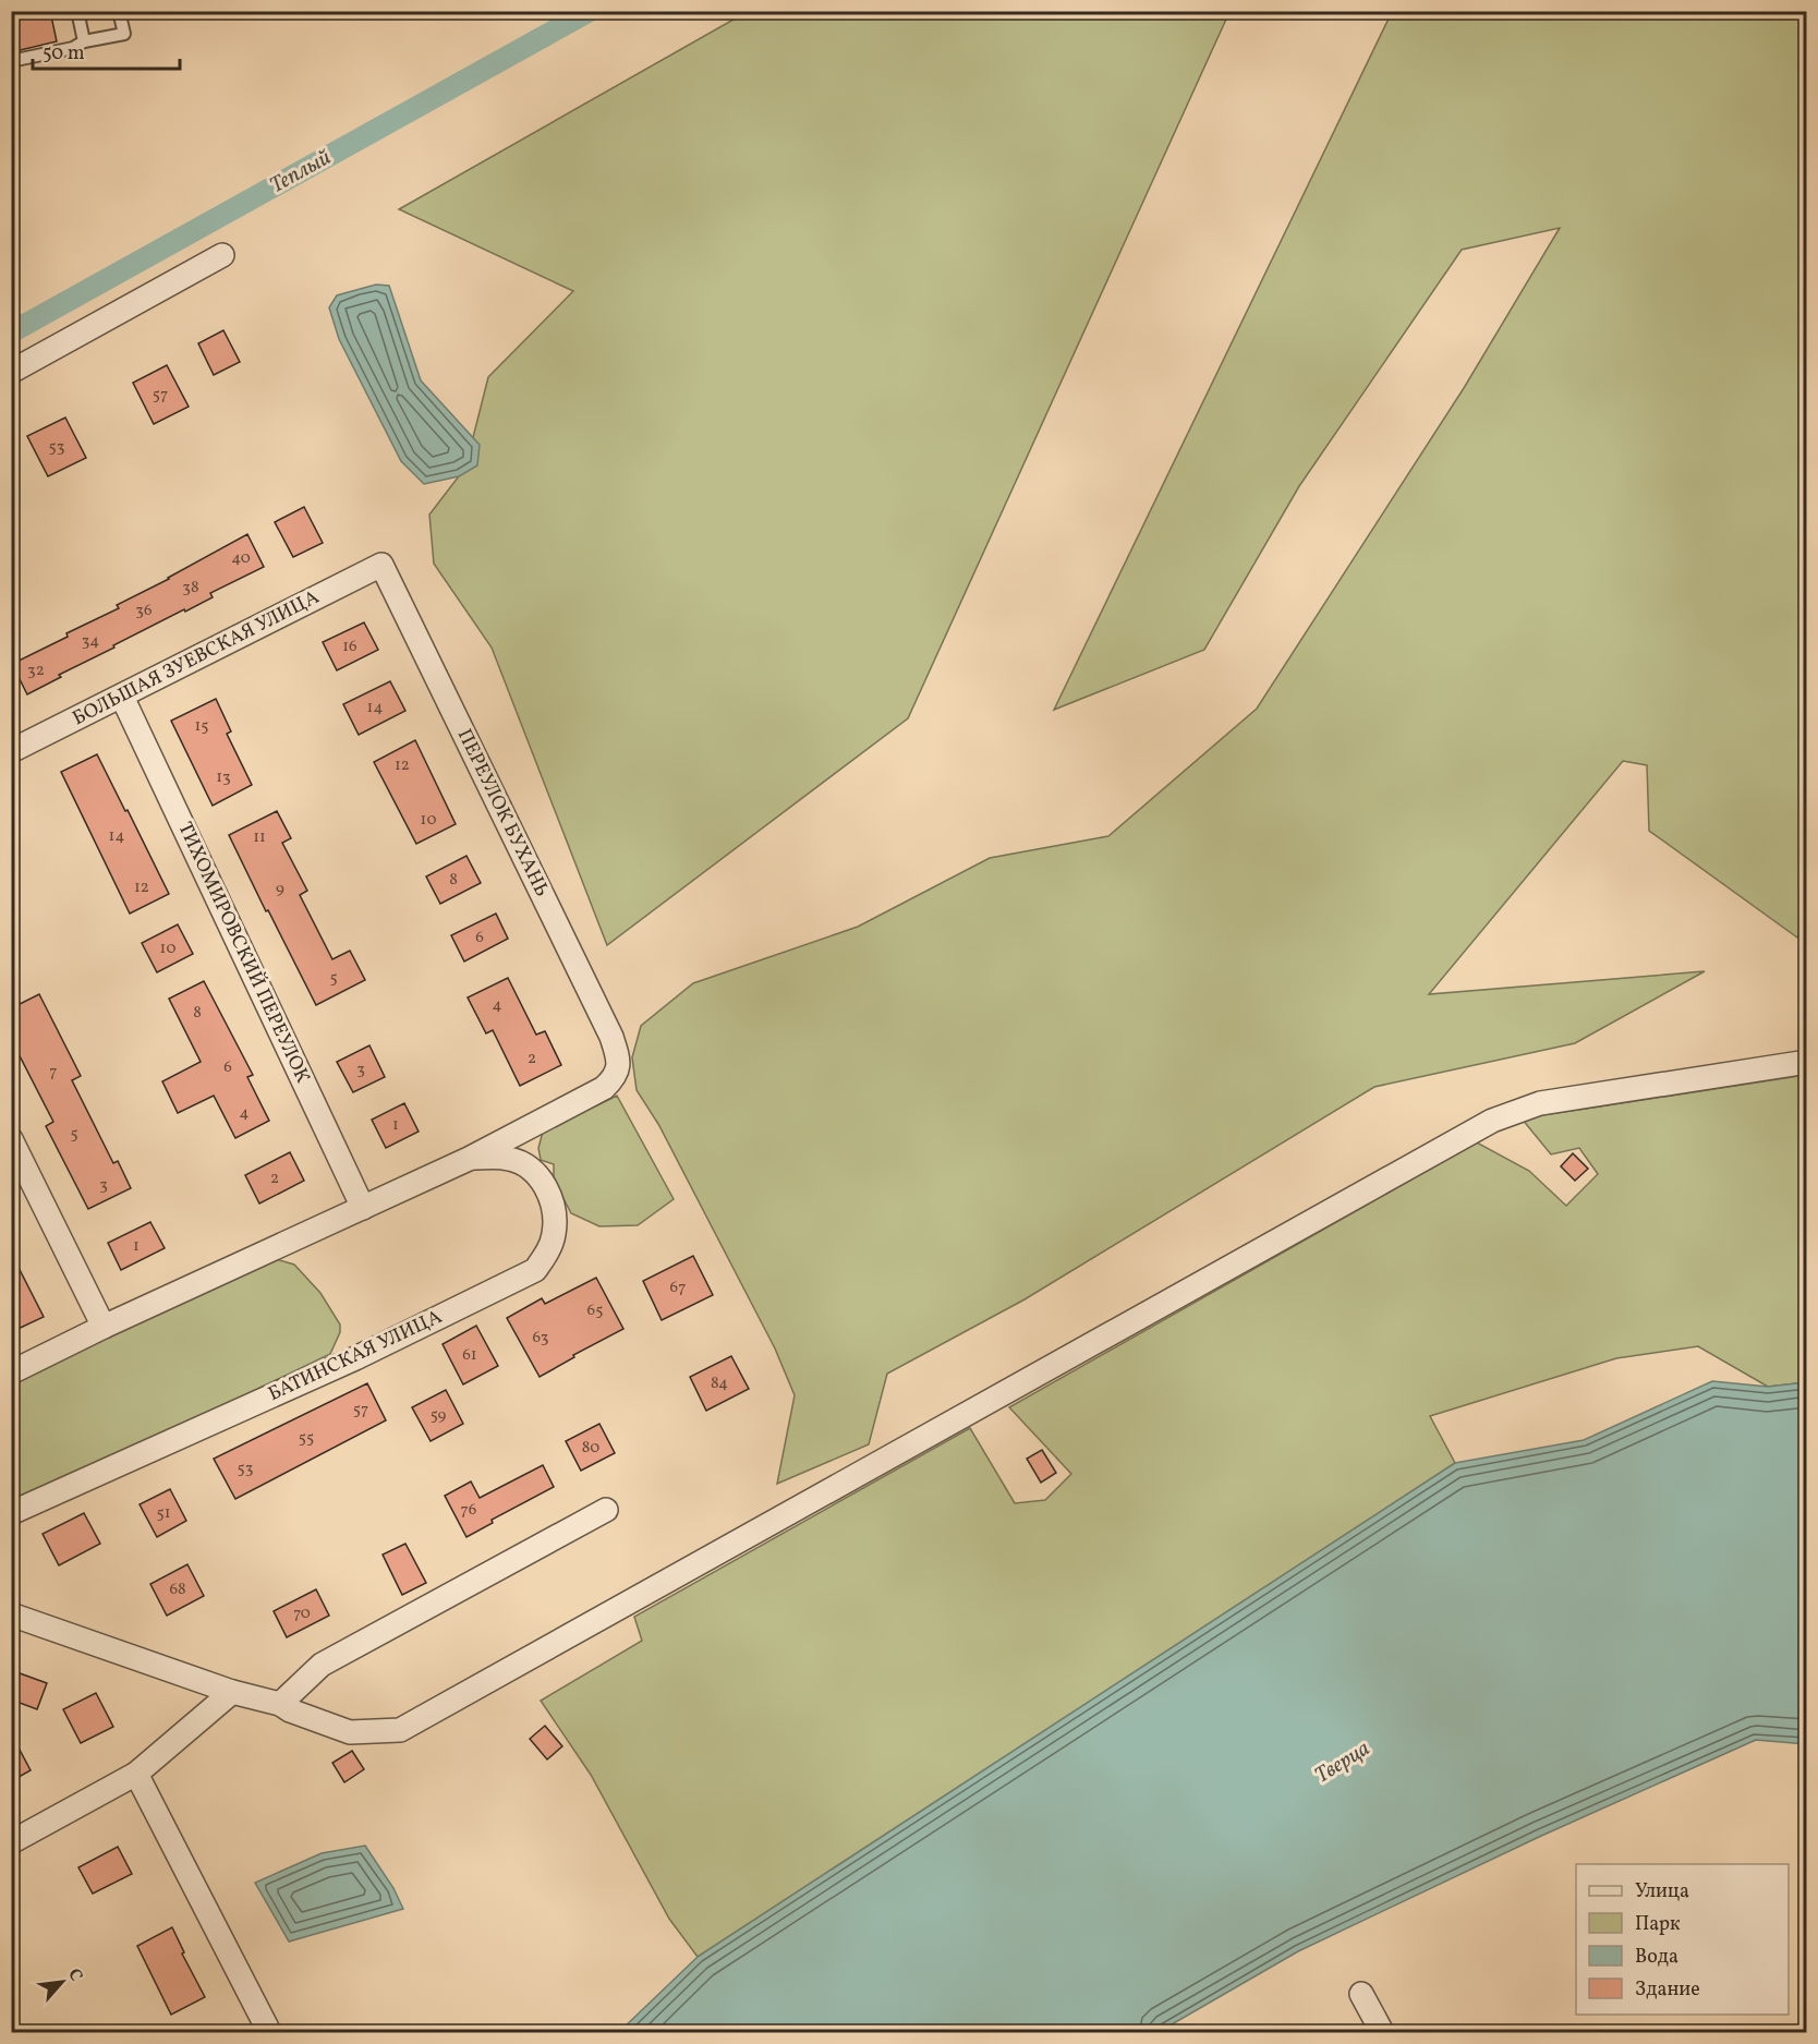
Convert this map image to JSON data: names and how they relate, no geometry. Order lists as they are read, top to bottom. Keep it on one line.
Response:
{"streets":{"street":["БОЛЬШАЯ ЗУЕВСКАЯ УЛИЦА","ПЕРЕУЛОК БУХАНЬ","ТИХОМИРОВСКИЙ ПЕРЕУЛОК","БАТИНСКАЯ УЛИЦА"]},"crossings":[["БОЛЬШАЯ ЗУЕВСКАЯ УЛИЦА","ПЕРЕУЛОК БУХАНЬ"],["БОЛЬШАЯ ЗУЕВСКАЯ УЛИЦА","ТИХОМИРОВСКИЙ ПЕРЕУЛОК"],["ПЕРЕУЛОК БУХАНЬ","БАТИНСКАЯ УЛИЦА"],["ТИХОМИРОВСКИЙ ПЕРЕУЛОК","БАТИНСКАЯ УЛИЦА"]],"water":["Теплый","Тверца"],"house_numbers":["57","53","40","38","36","34","16","32","14","15","12","13","10","14","11","8","12","9","6","10","5","4","8","2","6","3","7","4","1","5","2","3","1","67","65","63","61","84","57","59","55","80","53","76","51","68","70"],"legend":["Улица","Парк","Вода","Здание"],"scale_bar":"50 m","north":"top right"}
